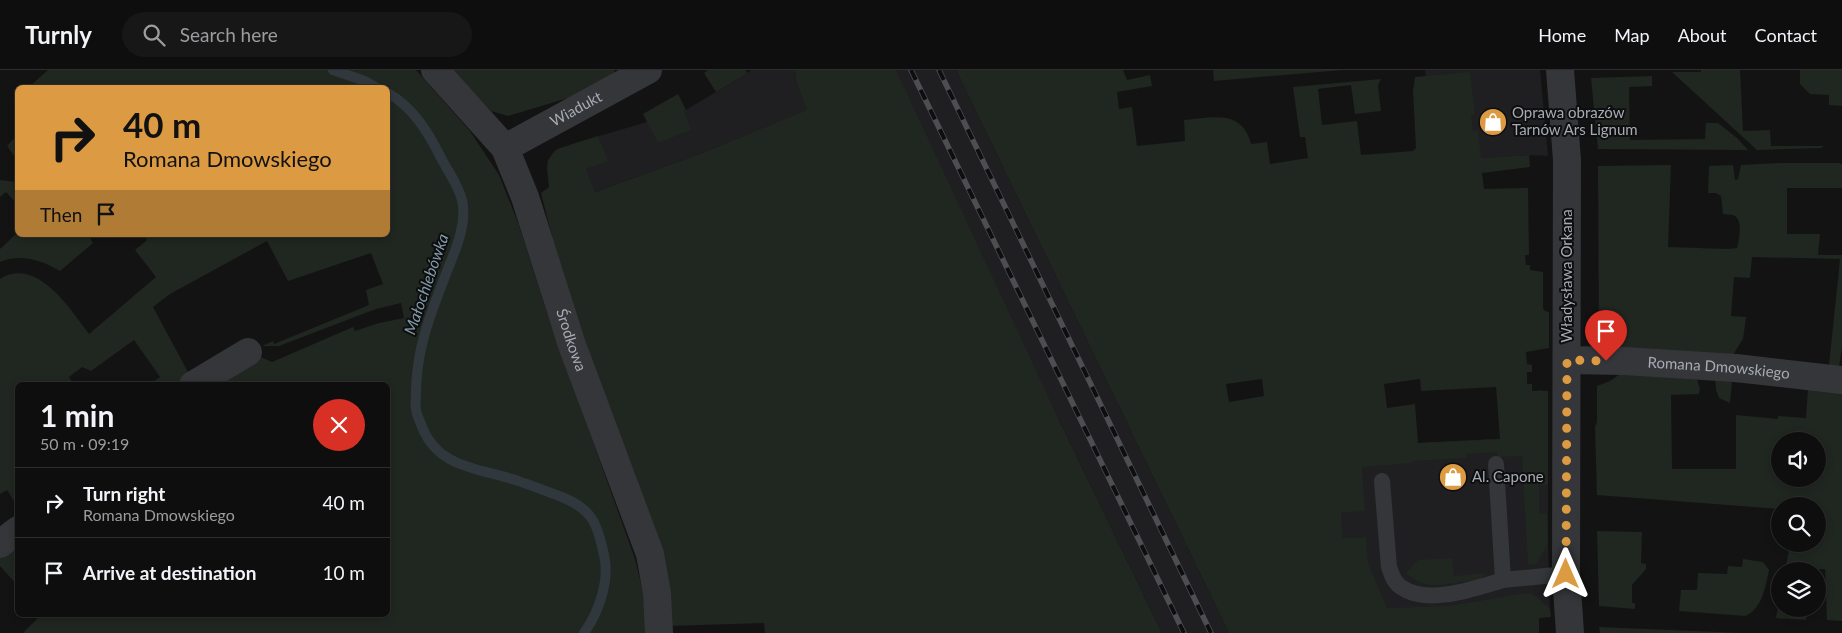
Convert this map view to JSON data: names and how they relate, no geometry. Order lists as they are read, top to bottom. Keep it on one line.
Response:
{"streets":{"street":["Wiadukt","Władysława Orkana","Środkowa","Romana Dmowskiego"]},"crossings":[["Wiadukt","Środkowa"],["Władysława Orkana","Romana Dmowskiego"]],"water":["Małochlebówka"],"places":{"shop":["Oprawa obrazów Tarnów Ars Lignum","Al. Capone"]},"page":{"header":"Turnly","search":"Search here","nav":["Home","Map","About","Contact"],"turn":["40 m","Romana Dmowskiego"],"then":"Then","heading":["1 min","50 m · 09:19"],"list":[{"name":"Turn right","note":"Romana Dmowskiego","value":"40 m"},{"name":"Arrive at destination","value":"10 m"}]}}
